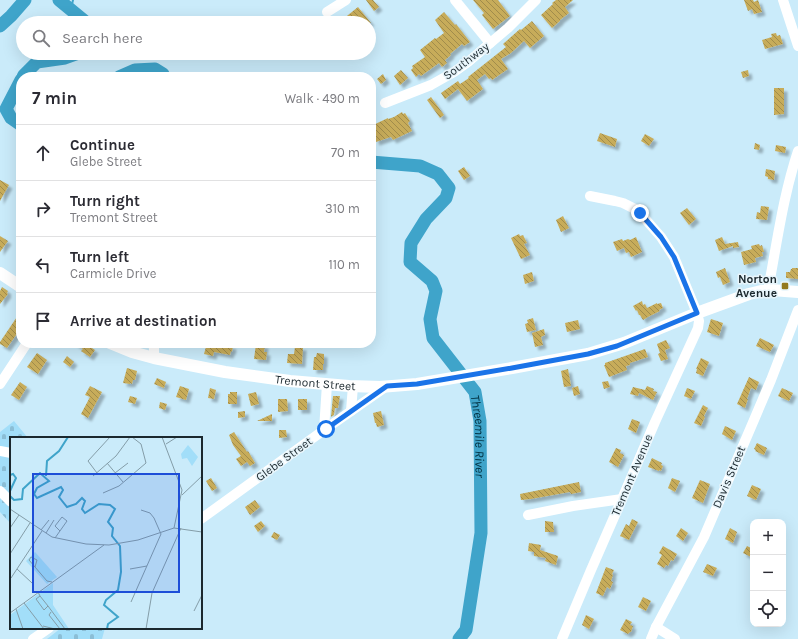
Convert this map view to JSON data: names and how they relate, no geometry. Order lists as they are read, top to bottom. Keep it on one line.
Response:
{"streets":{"main road":["Tremont Street"],"street":["Southway","Glebe Street","Tremont Avenue","Davis Street"]},"crossings":[["Tremont Street","Glebe Street"],["Tremont Street","Tremont Avenue"]],"water":["Threemile River"],"places":{"transit":["Norton Avenue"]},"page":{"search":"Search here","heading":["7 min","Walk · 490 m"],"list":[["Continue","Glebe Street","70 m"],["Turn right","Tremont Street","310 m"],["Turn left","Carmicle Drive","110 m"],"Arrive at destination"],"map_buttons":["+","−"]}}
